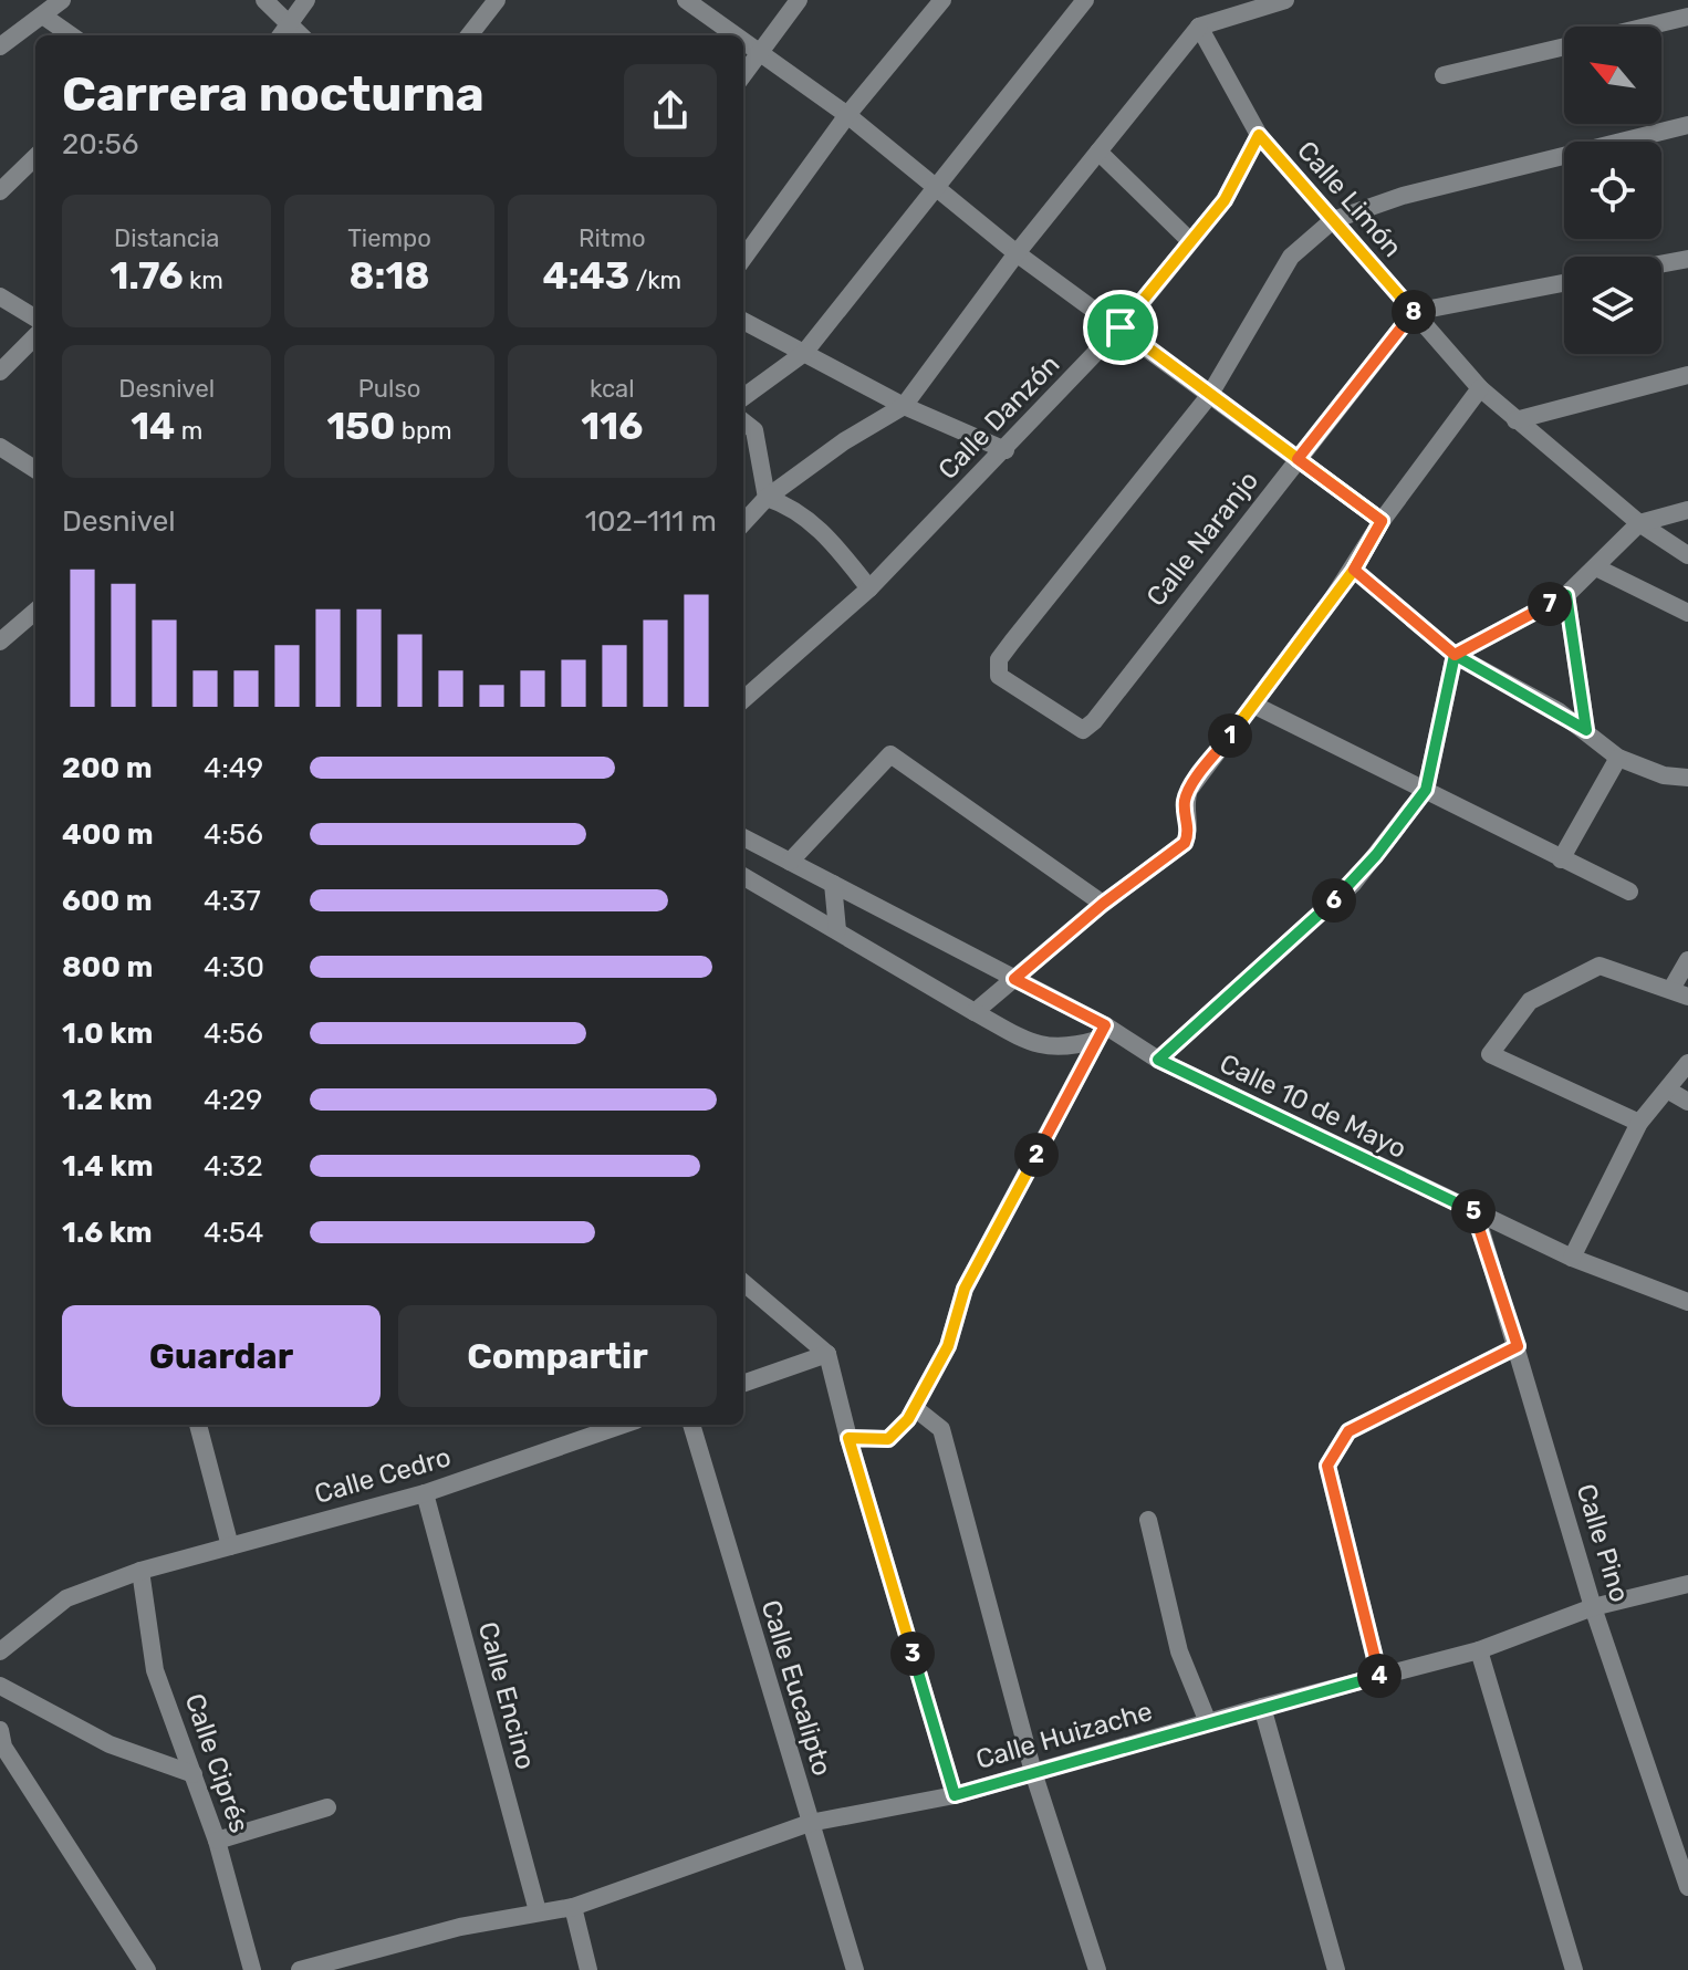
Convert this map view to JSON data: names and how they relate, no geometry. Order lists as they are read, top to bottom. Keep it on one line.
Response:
{"streets":{"street":["Calle Limón","Calle Danzón","Calle Naranjo","Calle 10 de Mayo","Calle Cedro","Calle Pino","Calle Eucalipto","Calle Encino","Calle Huizache","Calle Ciprés"]},"crossings":[["Calle Limón","Calle Danzón"],["Calle Limón","Calle Naranjo"],["Calle 10 de Mayo","Calle Pino"],["Calle Cedro","Calle Encino"],["Calle Cedro","Calle Ciprés"],["Calle Pino","Calle Huizache"],["Calle Eucalipto","Calle Huizache"],["Calle Encino","Calle Huizache"]],"north":"top left","page":{"heading":["Carrera nocturna","20:56"],"stats":[["Distancia","1.76 km"],["Tiempo","8:18"],["Ritmo","4:43 /km"],["Desnivel","14 m"],["Pulso","150 bpm"],["kcal","116"]],"pins":["8","7","1","6","2","5","3","4"],"chart":["Desnivel","102–111 m"],"list":[{"name":"200 m","note":"4:49"},{"name":"400 m","note":"4:56"},{"name":"600 m","note":"4:37"},{"name":"800 m","note":"4:30"},{"name":"1.0 km","note":"4:56"},{"name":"1.2 km","note":"4:29"},{"name":"1.4 km","note":"4:32"},{"name":"1.6 km","note":"4:54"}],"buttons":["Guardar","Compartir"]}}
